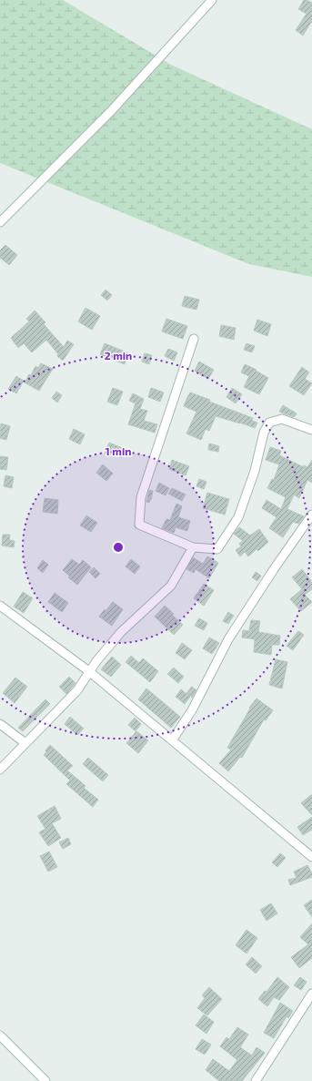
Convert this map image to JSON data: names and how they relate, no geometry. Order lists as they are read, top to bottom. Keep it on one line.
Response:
{"rings":["2 min","1 min"]}
